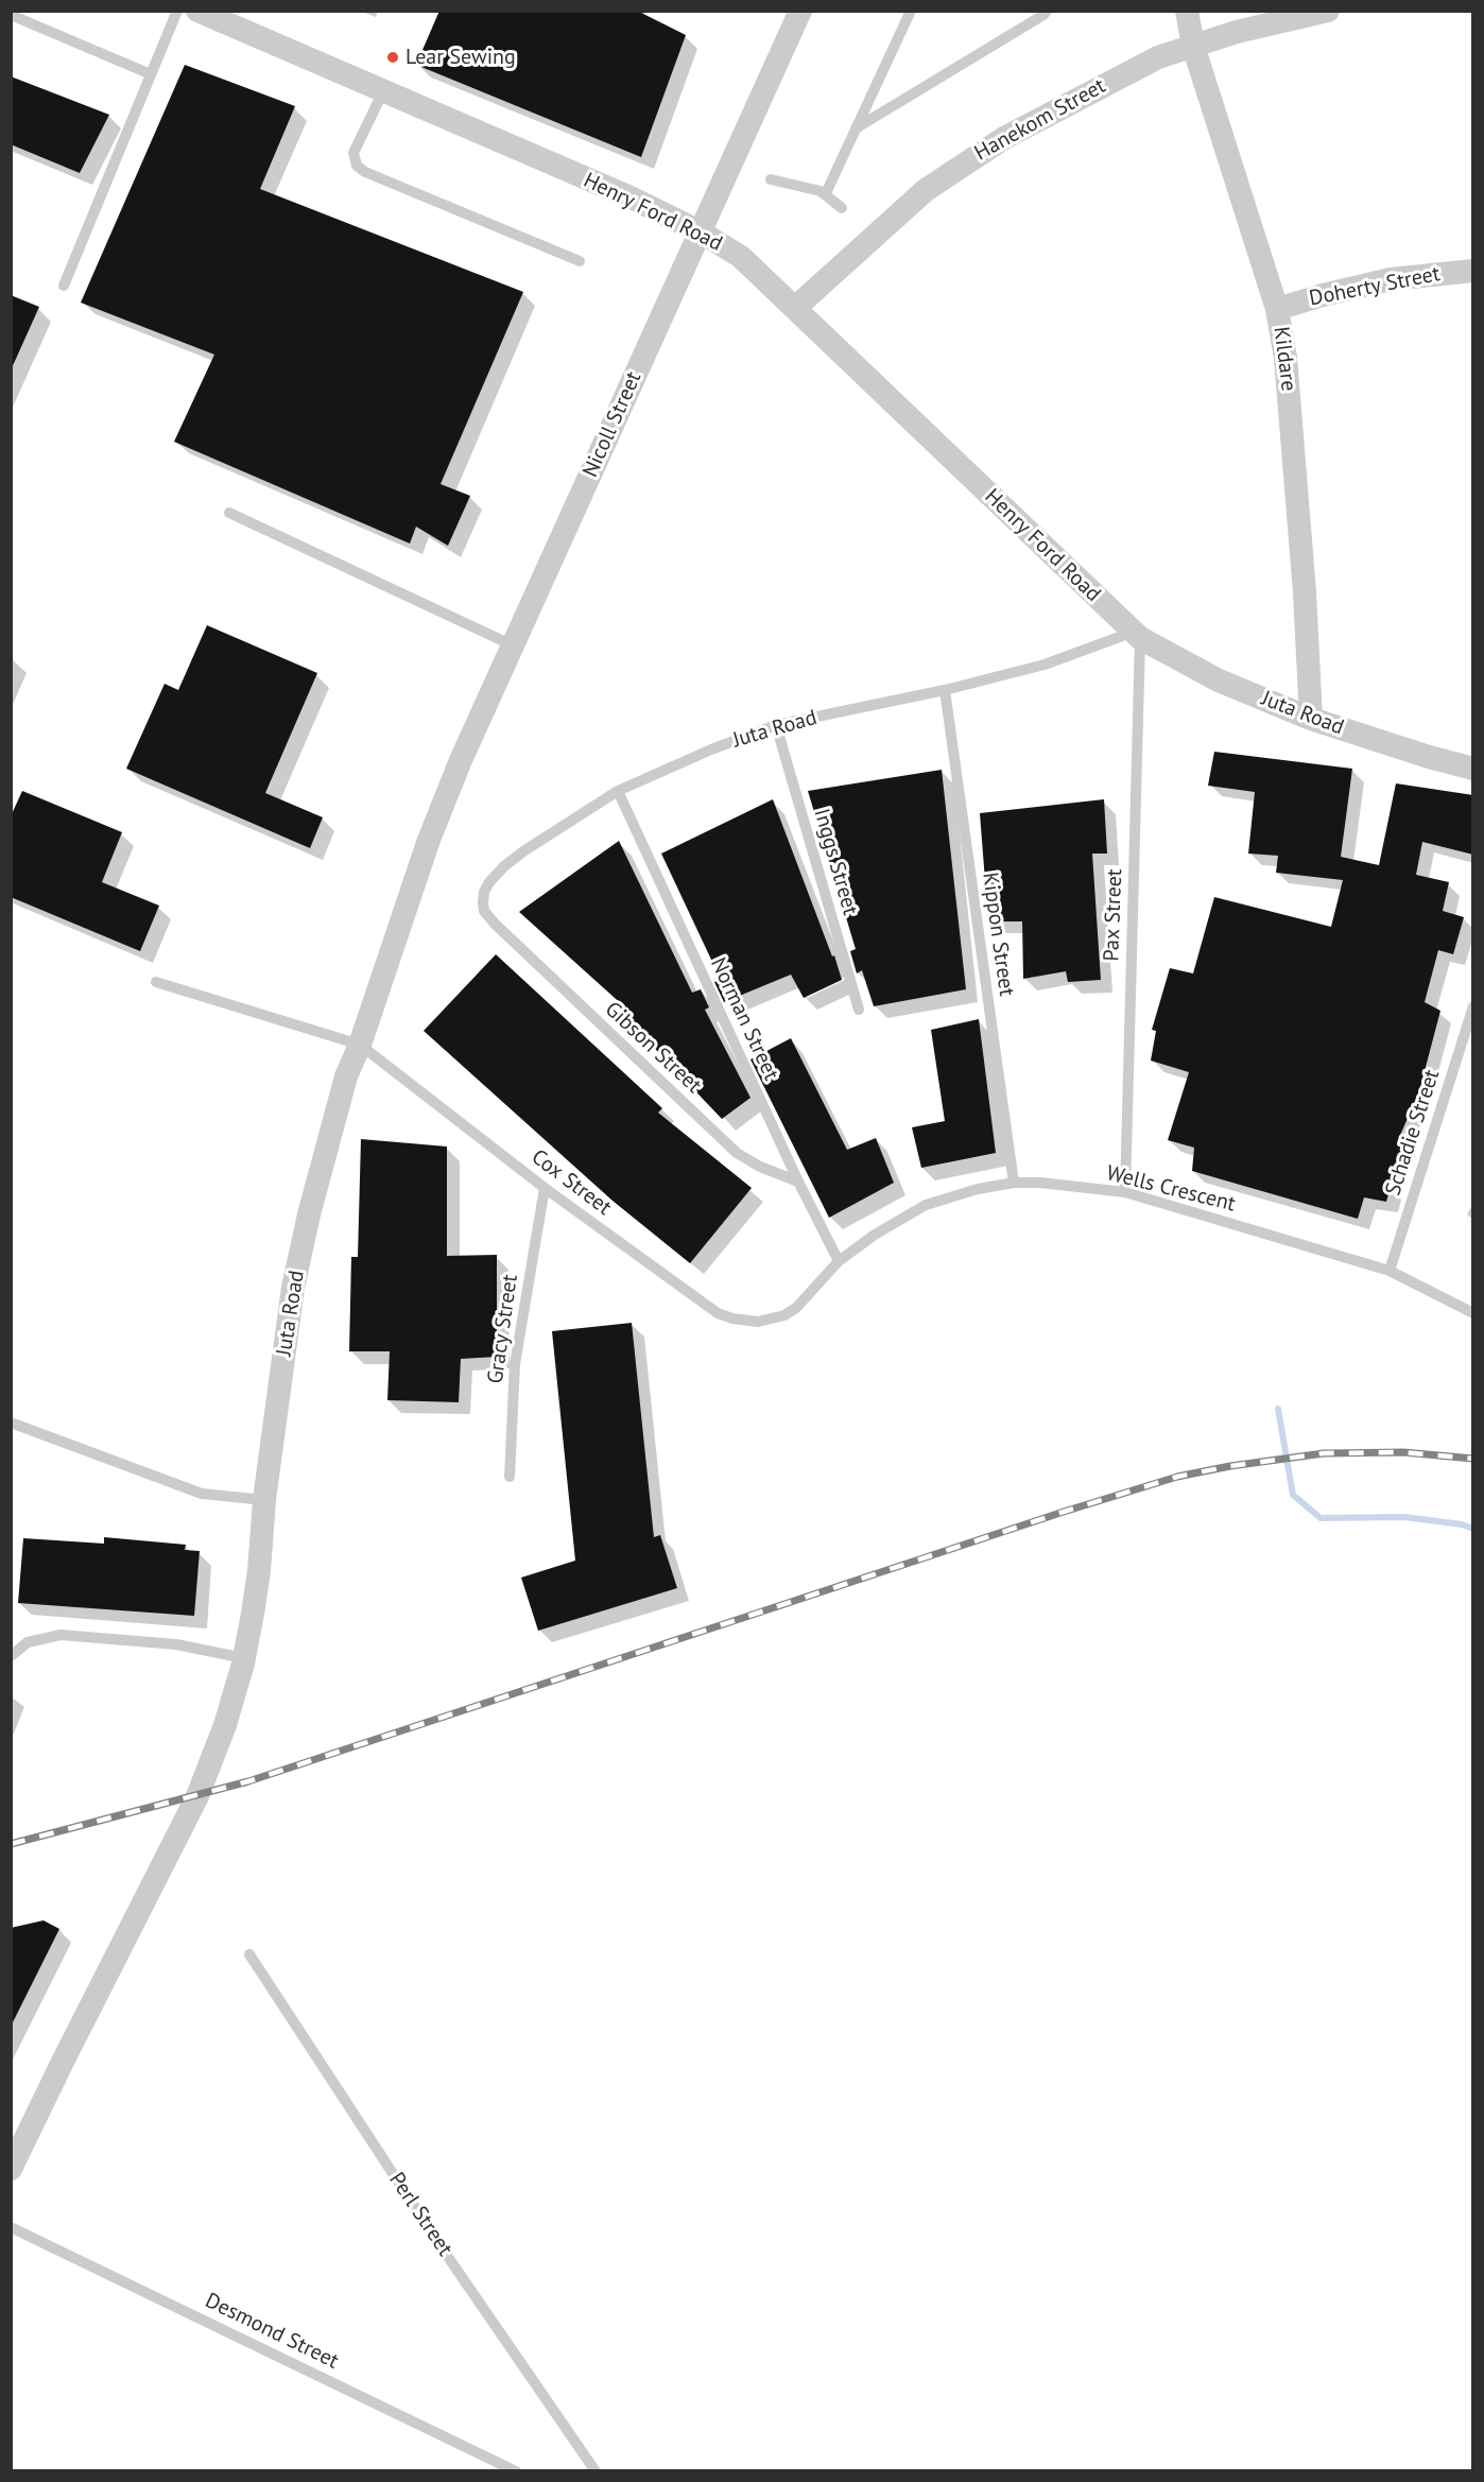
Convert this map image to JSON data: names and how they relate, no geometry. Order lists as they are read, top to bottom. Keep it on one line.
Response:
{"streets":{"street":["Hanekom Street","Henry Ford Road","Doherty Street","Kildare","Nicoll Street","Juta Road"],"lane":["Inggs Street","Pax Street","Kippon Street","Norman Street","Gibson Street","Schadie Street","Cox Street","Wells Crescent","Gracy Street","Perl Street","Desmond Street"]},"crossings":[["Hanekom Street","Henry Ford Road"],["Hanekom Street","Kildare"],["Henry Ford Road","Nicoll Street"],["Henry Ford Road","Juta Road"],["Henry Ford Road","Pax Street"],["Doherty Street","Kildare"],["Kildare","Juta Road"],["Nicoll Street","Juta Road"],["Juta Road","Inggs Street"],["Juta Road","Pax Street"],["Juta Road","Kippon Street"],["Juta Road","Norman Street"],["Juta Road","Gibson Street"],["Juta Road","Cox Street"],["Pax Street","Wells Crescent"],["Kippon Street","Wells Crescent"],["Norman Street","Gibson Street"],["Norman Street","Wells Crescent"],["Schadie Street","Wells Crescent"],["Cox Street","Wells Crescent"],["Cox Street","Gracy Street"]],"places":["Lear Sewing"]}
